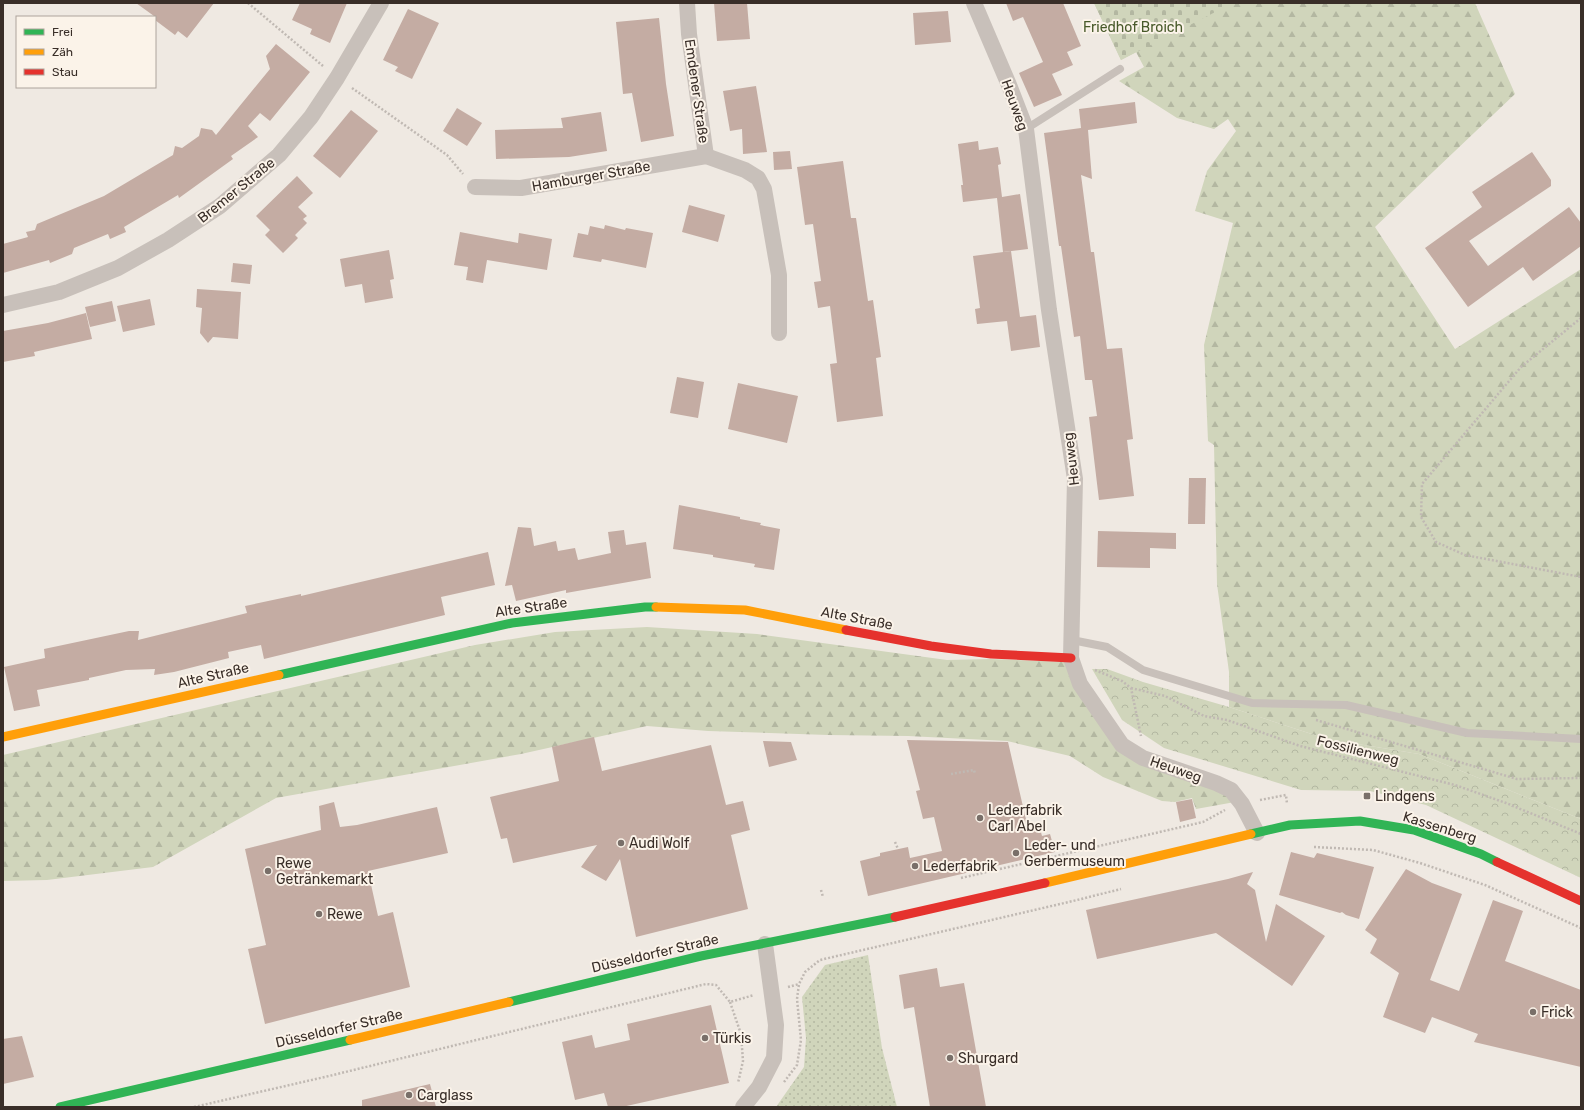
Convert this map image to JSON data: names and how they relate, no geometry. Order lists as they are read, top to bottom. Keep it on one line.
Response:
{"streets":{"main road":["Alte Straße","Kassenberg","Düsseldorfer Straße"],"street":["Emdener Straße","Heuweg","Hamburger Straße","Bremer Straße"],"path":["Fossilienweg"]},"crossings":[["Emdener Straße","Hamburger Straße"],["Heuweg","Alte Straße"],["Heuweg","Kassenberg"],["Heuweg","Düsseldorfer Straße"],["Kassenberg","Düsseldorfer Straße"]],"parks":["Friedhof Broich"],"places":{"transit":["Lindgens"],"other":["Lederfabrik Carl Abel","Audi Wolf","Leder- und Gerbermuseum","Lederfabrik","Rewe Getränkemarkt","Rewe","Frick","Türkis","Shurgard","Carglass"]},"legend":["Frei","Zäh","Stau"]}
